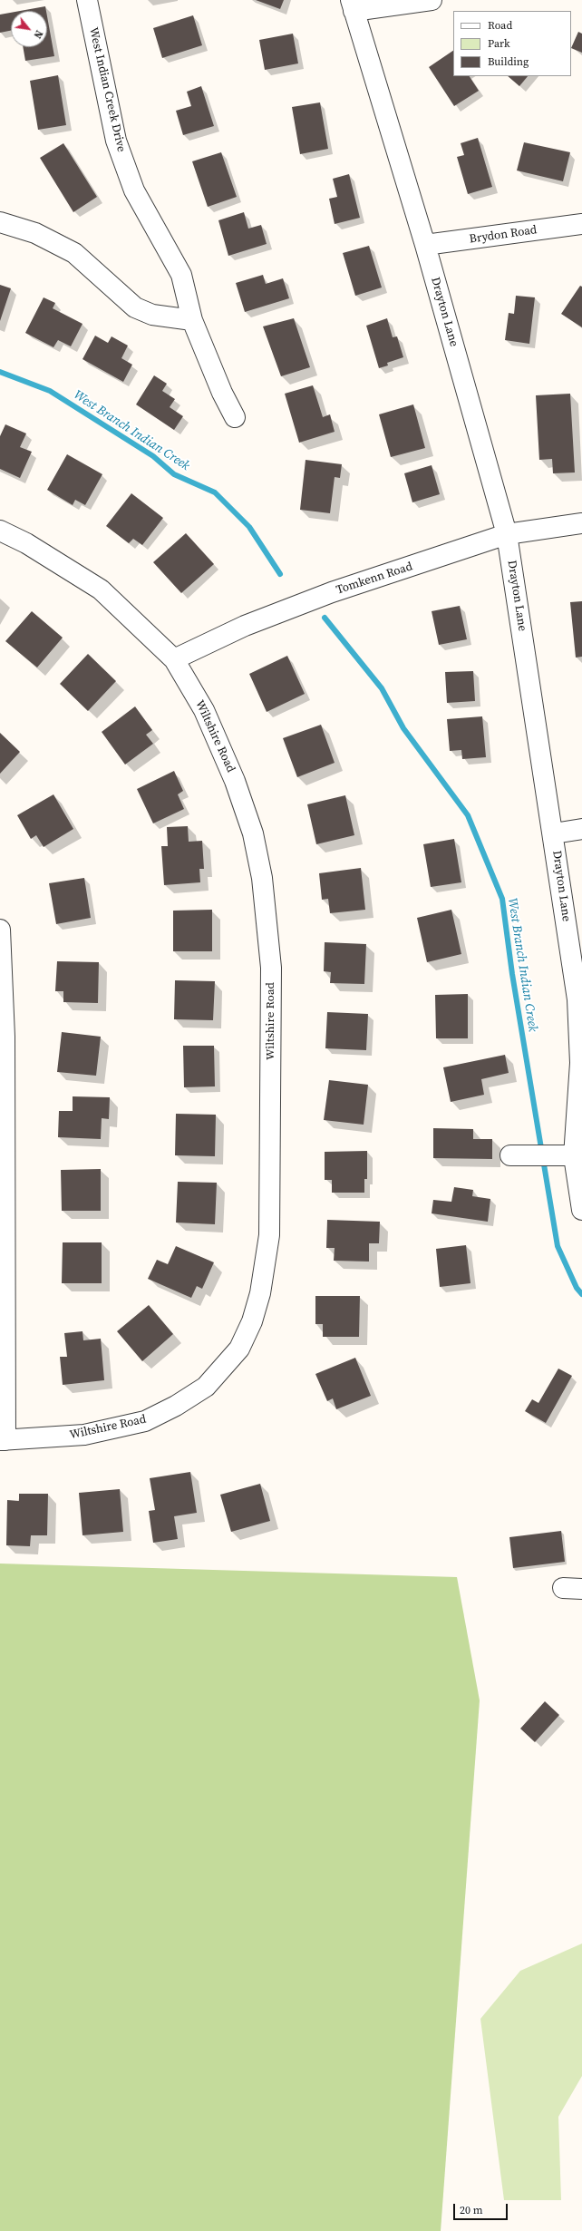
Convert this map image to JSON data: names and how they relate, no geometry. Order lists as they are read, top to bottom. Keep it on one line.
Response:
{"streets":{"street":["West Indian Creek Drive","Brydon Road","Drayton Lane","Tomkenn Road","Wiltshire Road"]},"crossings":[["Brydon Road","Drayton Lane"],["Drayton Lane","Tomkenn Road"],["Tomkenn Road","Wiltshire Road"]],"water":["West Branch Indian Creek"],"legend":["Road","Park","Building"],"scale_bar":"20 m","north":"bottom right"}
